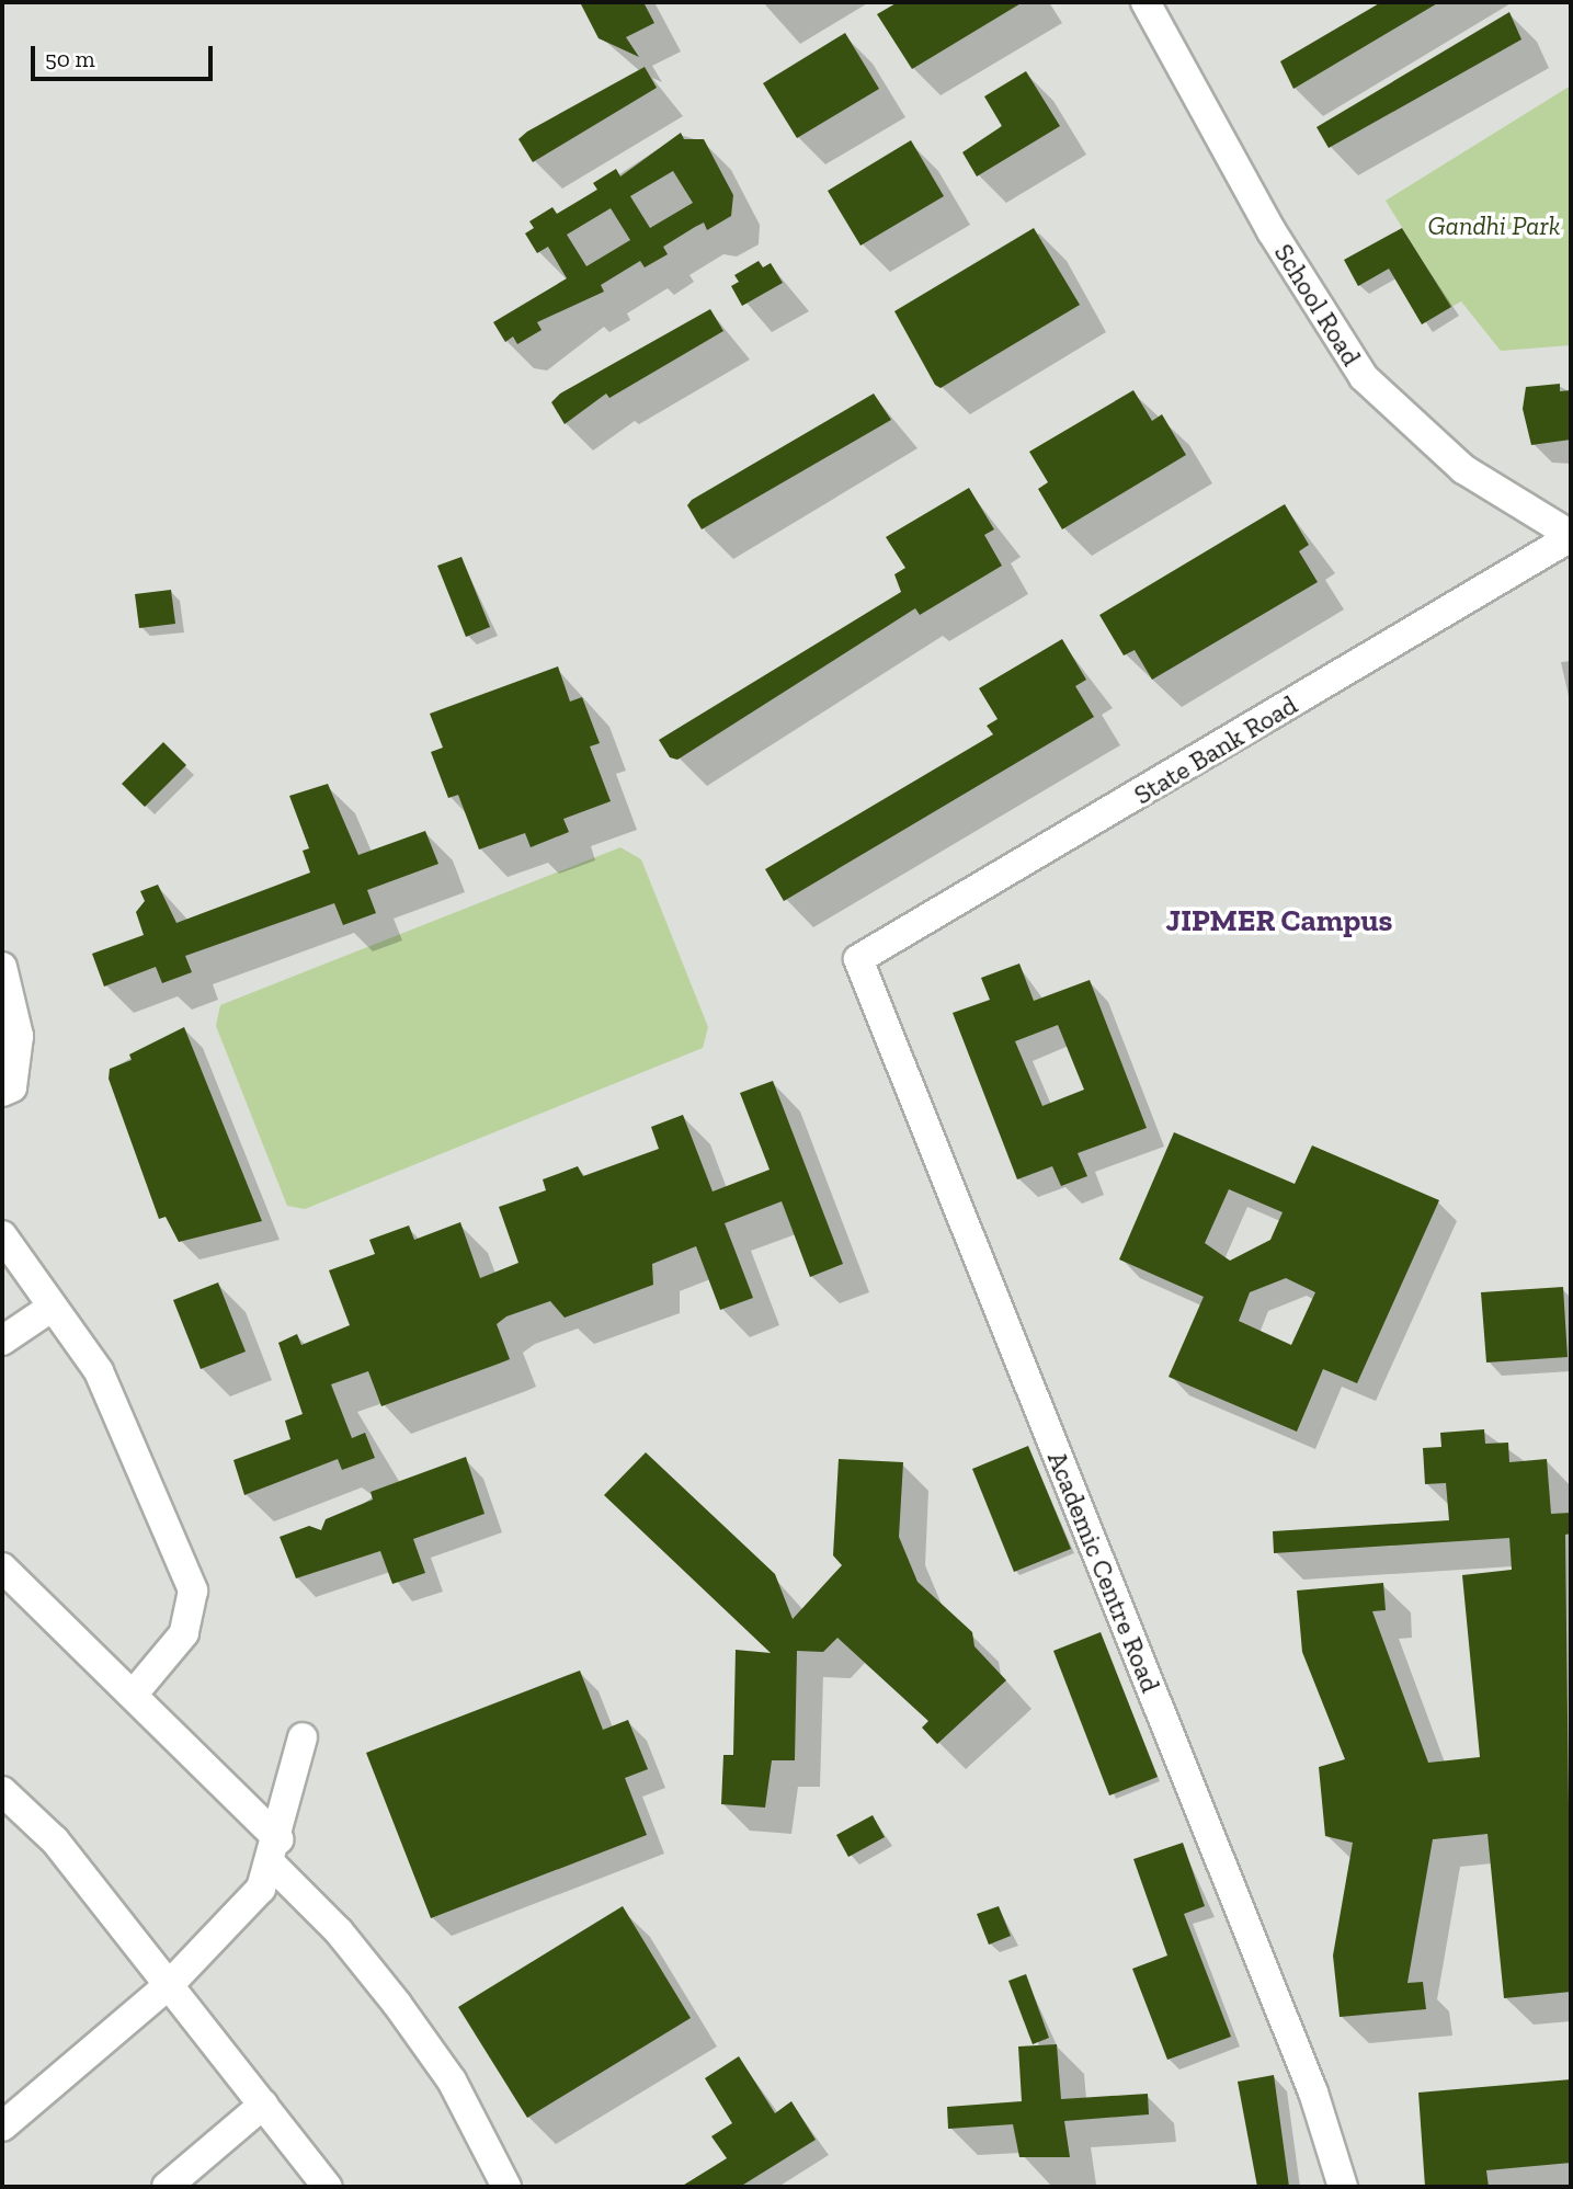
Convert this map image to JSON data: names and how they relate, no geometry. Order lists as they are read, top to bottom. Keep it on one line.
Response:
{"streets":{"street":["School Road","State Bank Road","Academic Centre Road"]},"crossings":[["School Road","State Bank Road"],["State Bank Road","Academic Centre Road"]],"districts":["JIPMER Campus"],"parks":["Gandhi Park"],"scale_bar":"50 m"}
